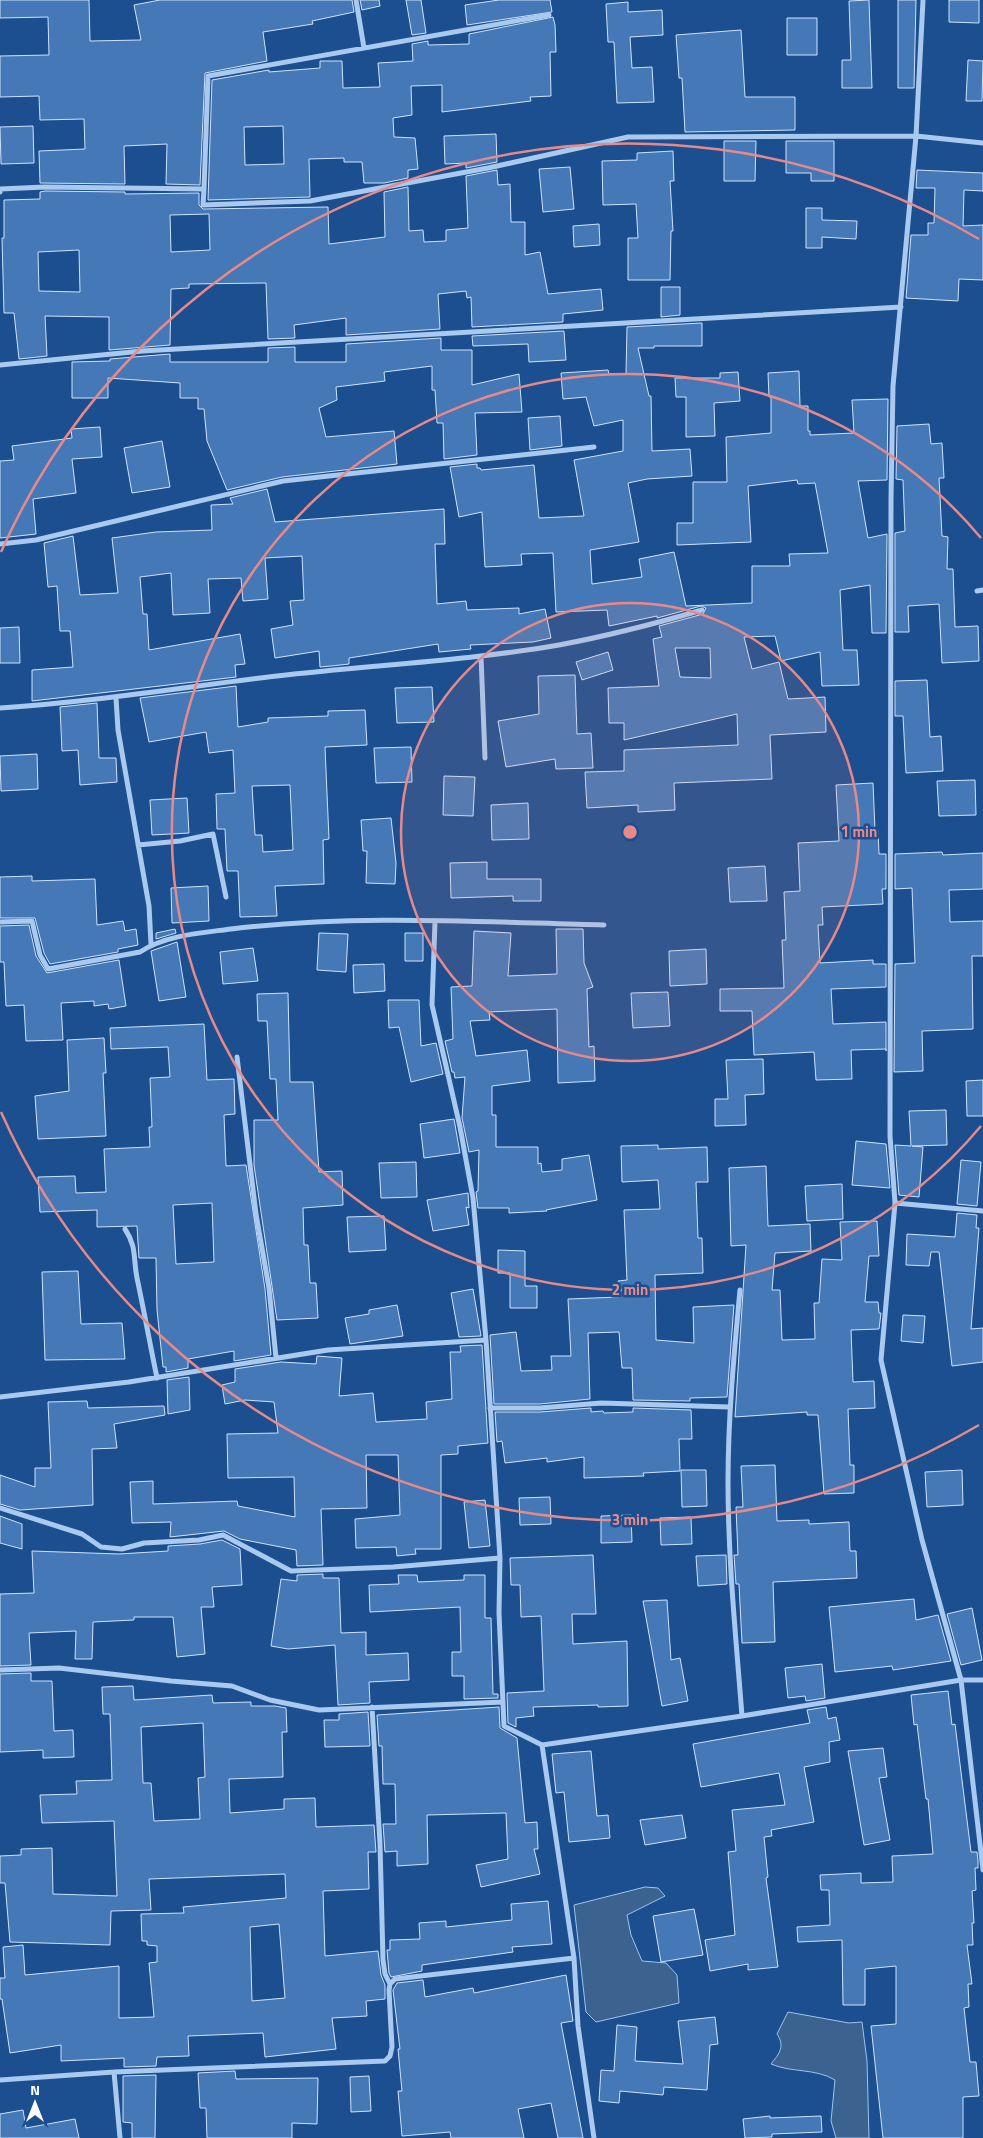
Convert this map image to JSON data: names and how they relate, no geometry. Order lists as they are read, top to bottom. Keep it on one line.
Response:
{"north":"top","rings":["1 min","2 min","3 min"]}
